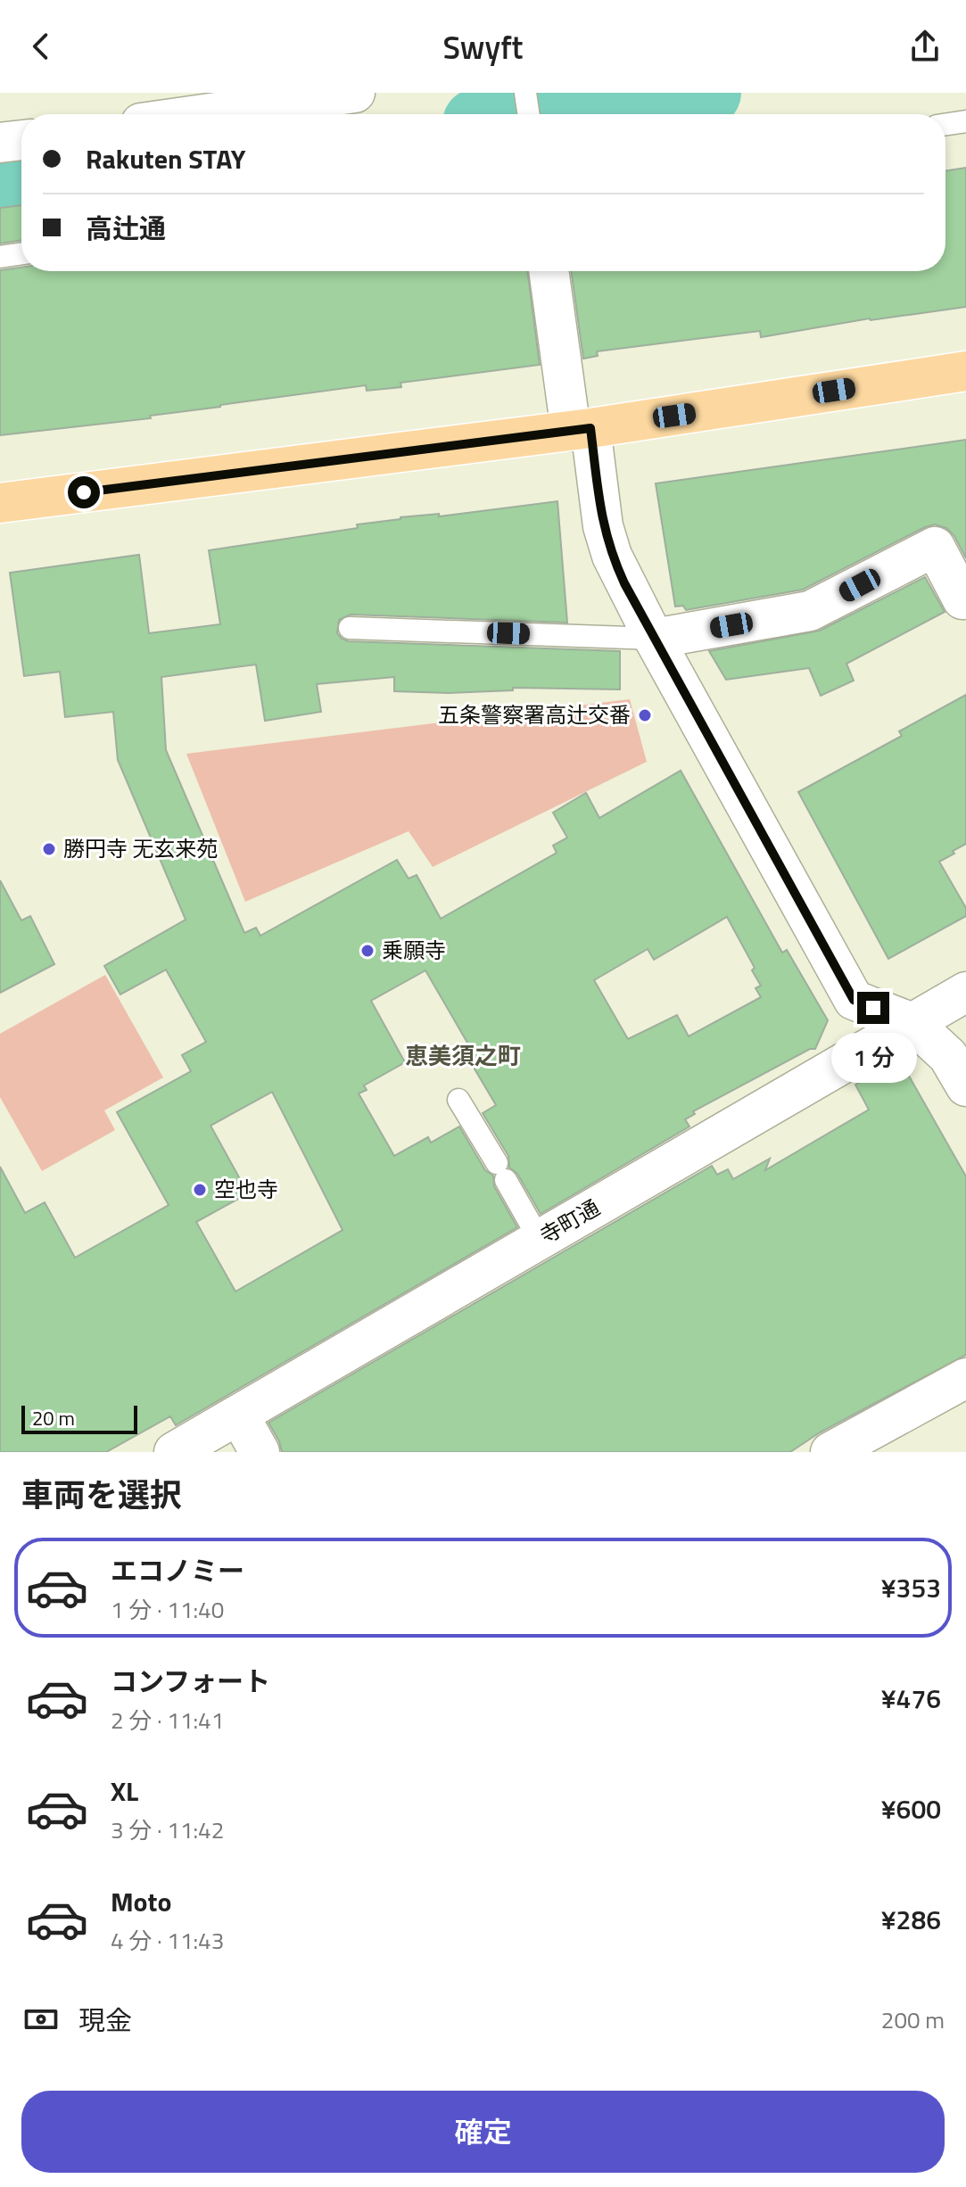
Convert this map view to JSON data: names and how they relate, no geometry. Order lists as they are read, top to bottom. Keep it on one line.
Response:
{"streets":{"street":["寺町通"]},"districts":["恵美須之町"],"places":["五条警察署高辻交番","勝円寺 无玄来苑","乗願寺","空也寺"],"scale_bar":"20 m","page":{"header":"Swyft","banner":["Rakuten STAY","高辻通"],"bubble":"1 分","scale":"20 m","heading":"車両を選択","list":[{"name":"エコノミー","note":"1 分 · 11:40","value":"¥353"},{"name":"コンフォート","note":"2 分 · 11:41","value":"¥476"},{"name":"XL","note":"3 分 · 11:42","value":"¥600"},{"name":"Moto","note":"4 分 · 11:43","value":"¥286"}],"pay":["現金","200 m"],"buttons":"確定"}}
